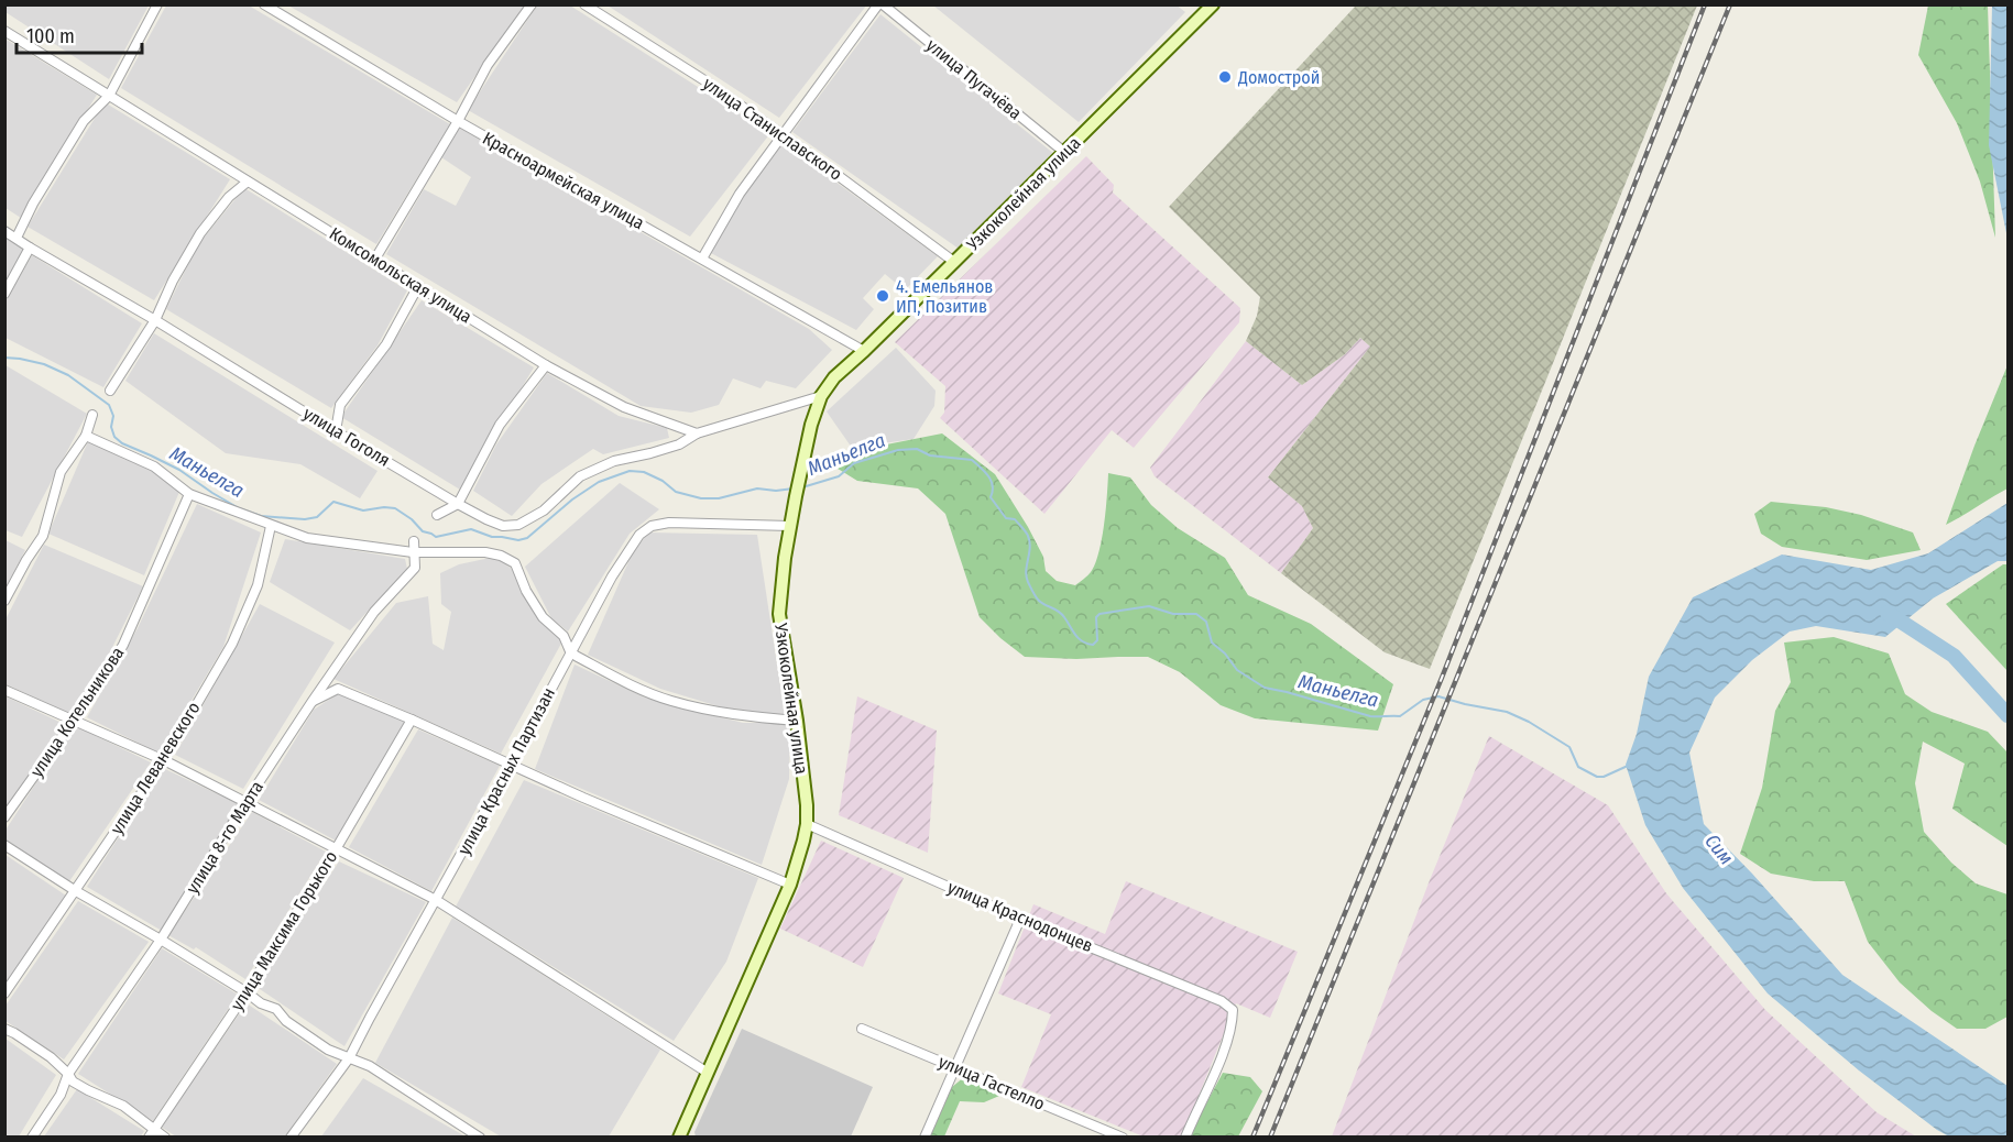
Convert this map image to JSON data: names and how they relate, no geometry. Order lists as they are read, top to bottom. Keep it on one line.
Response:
{"streets":{"street":["улица Пугачёва","улица Станиславского","Красноармейская улица","Узкоколейная улица","Комсомольская улица","улица Гоголя","улица Котельникова","улица Леваневского","улица Красных Партизан","улица 8-го Марта","улица Краснодонцев","улица Максима Горького","улица Гастелло"]},"crossings":[["улица Пугачёва","Узкоколейная улица"],["улица Станиславского","Узкоколейная улица"],["Красноармейская улица","Узкоколейная улица"],["Узкоколейная улица","улица Красных Партизан"],["Узкоколейная улица","улица Краснодонцев"],["Комсомольская улица","улица Гоголя"]],"water":["Маньелга","Сим"],"places":["Домострой","4. Емельянов ИП, Позитив"],"scale_bar":"100 m"}
